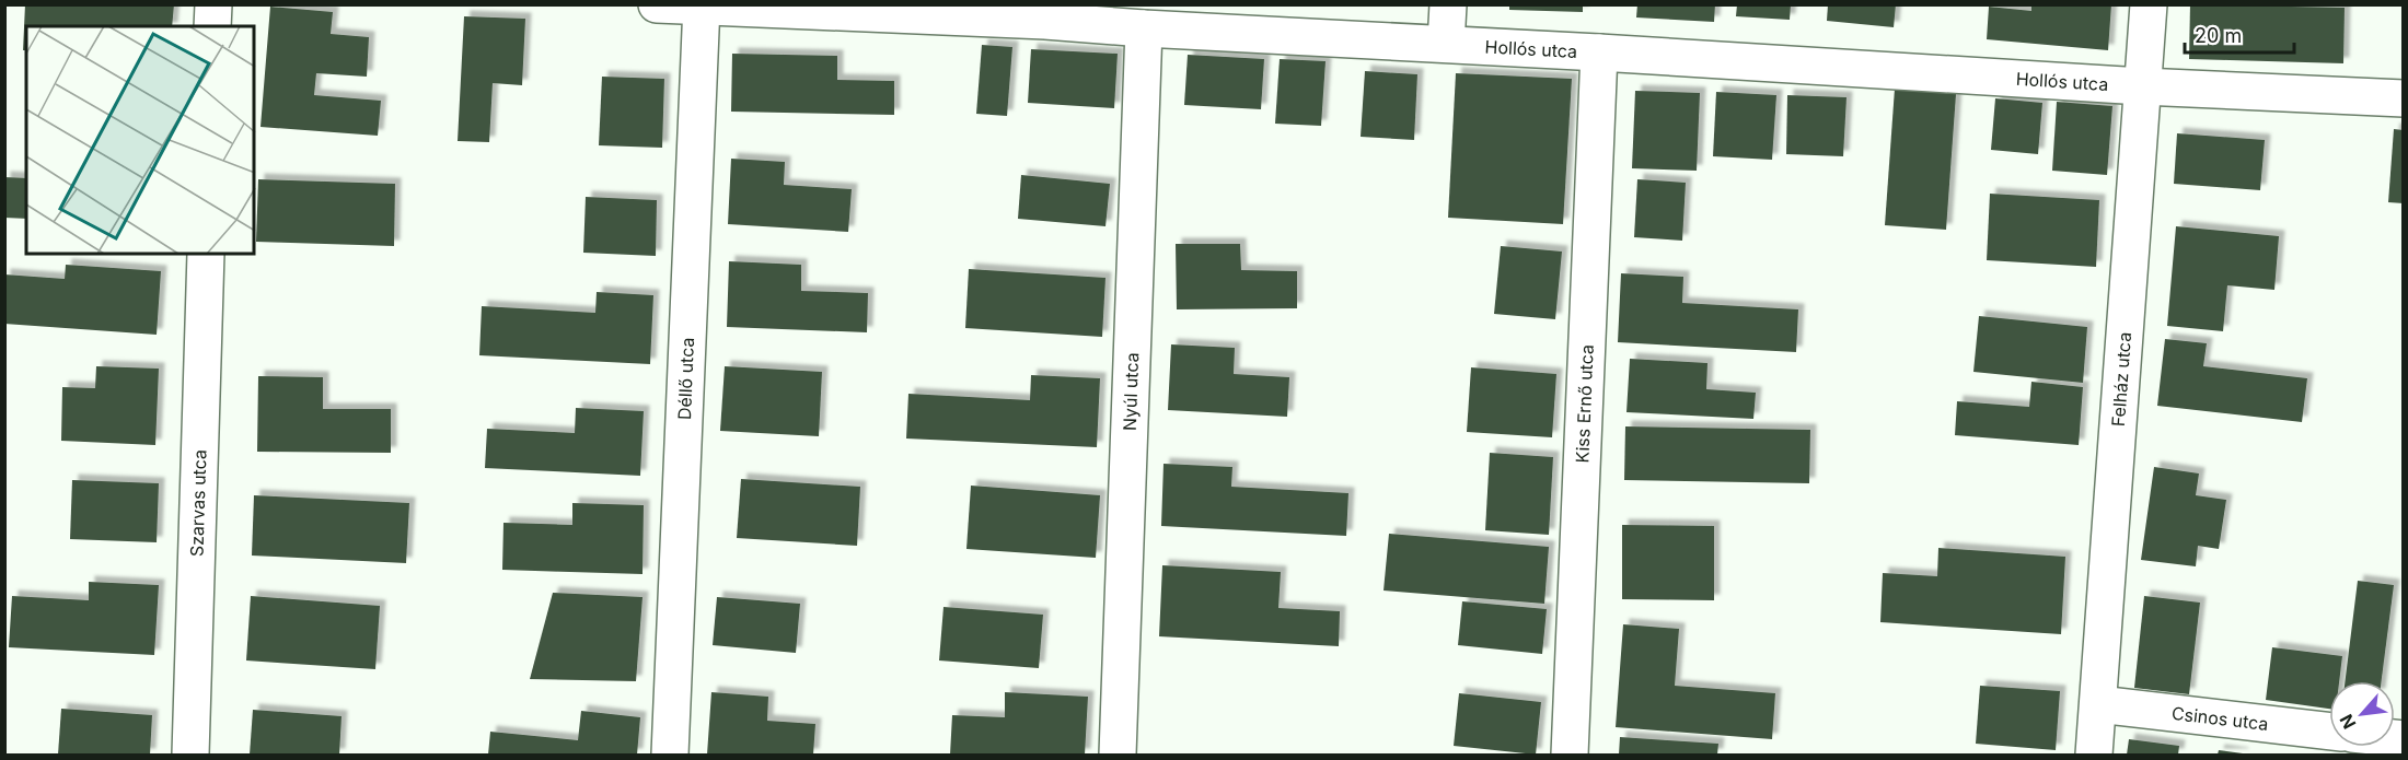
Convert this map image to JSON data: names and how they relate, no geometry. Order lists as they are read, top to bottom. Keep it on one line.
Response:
{"streets":{"street":["Hollós utca","Felház utca","Déllő utca","Nyúl utca","Kiss Ernő utca","Szarvas utca","Csinos utca"]},"crossings":[["Hollós utca","Felház utca"],["Hollós utca","Déllő utca"],["Hollós utca","Nyúl utca"],["Hollós utca","Kiss Ernő utca"],["Felház utca","Csinos utca"]],"scale_bar":"20 m","north":"bottom left"}
